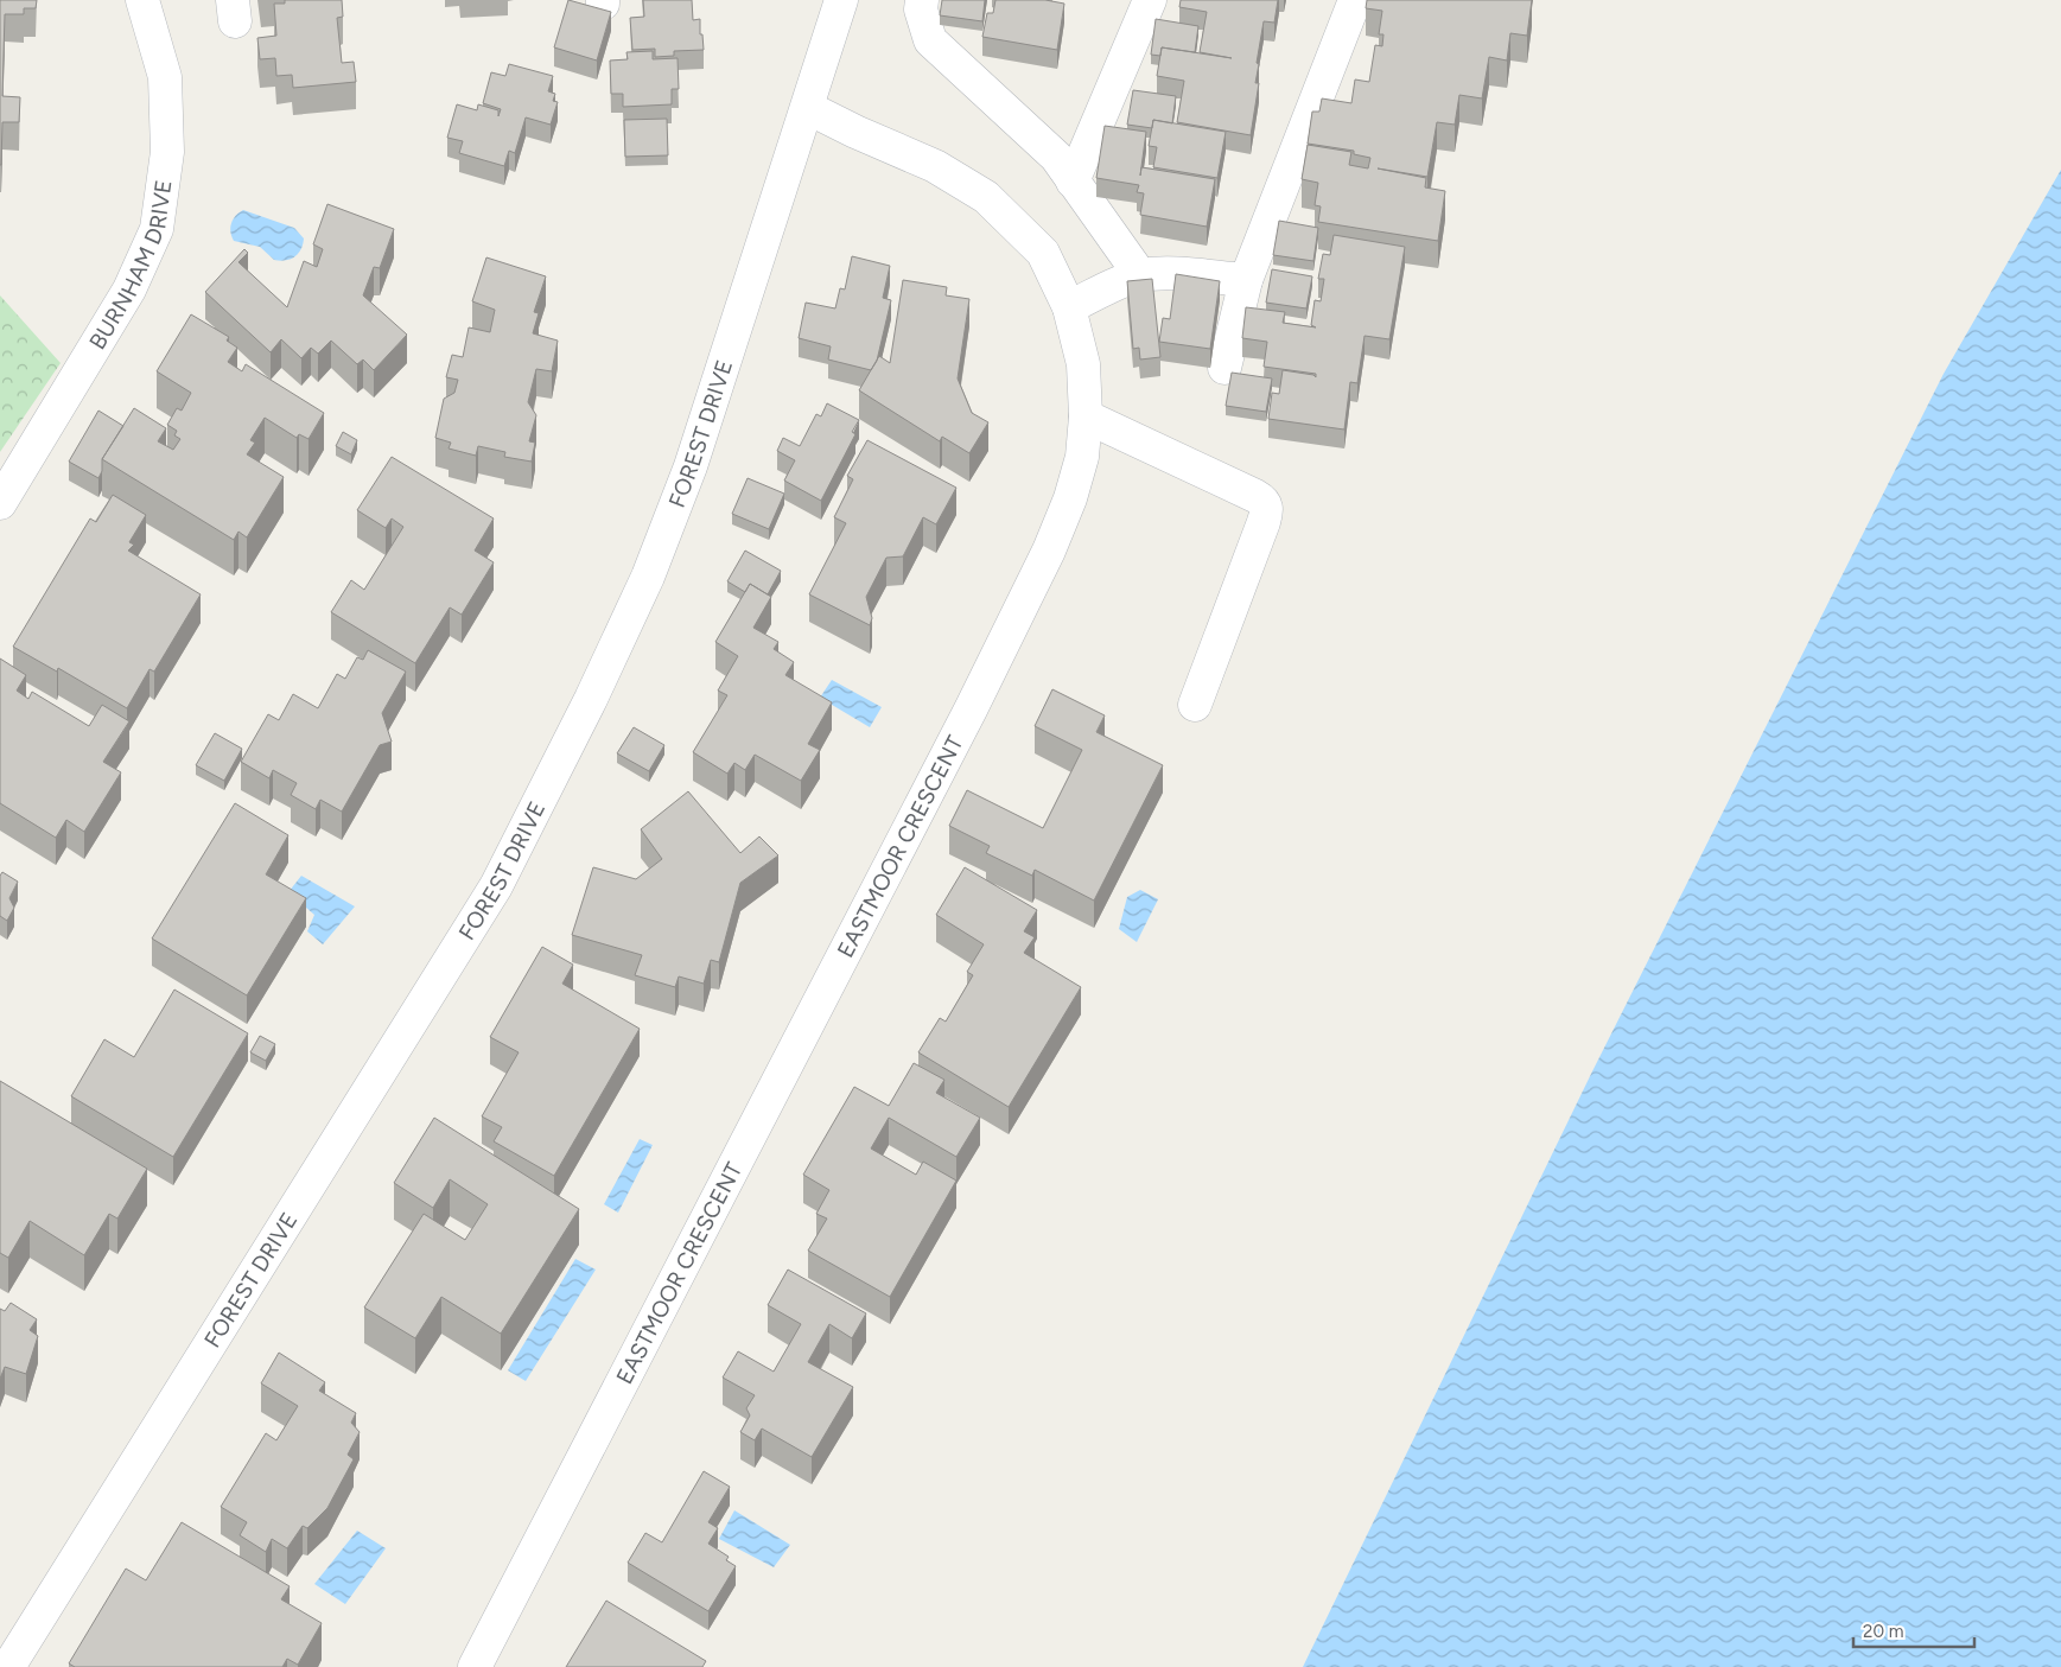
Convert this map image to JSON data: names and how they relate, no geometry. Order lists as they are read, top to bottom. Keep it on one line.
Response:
{"streets":{"street":["BURNHAM DRIVE","FOREST DRIVE","EASTMOOR CRESCENT"]},"crossings":[["FOREST DRIVE","EASTMOOR CRESCENT"]],"scale_bar":"20 m"}
